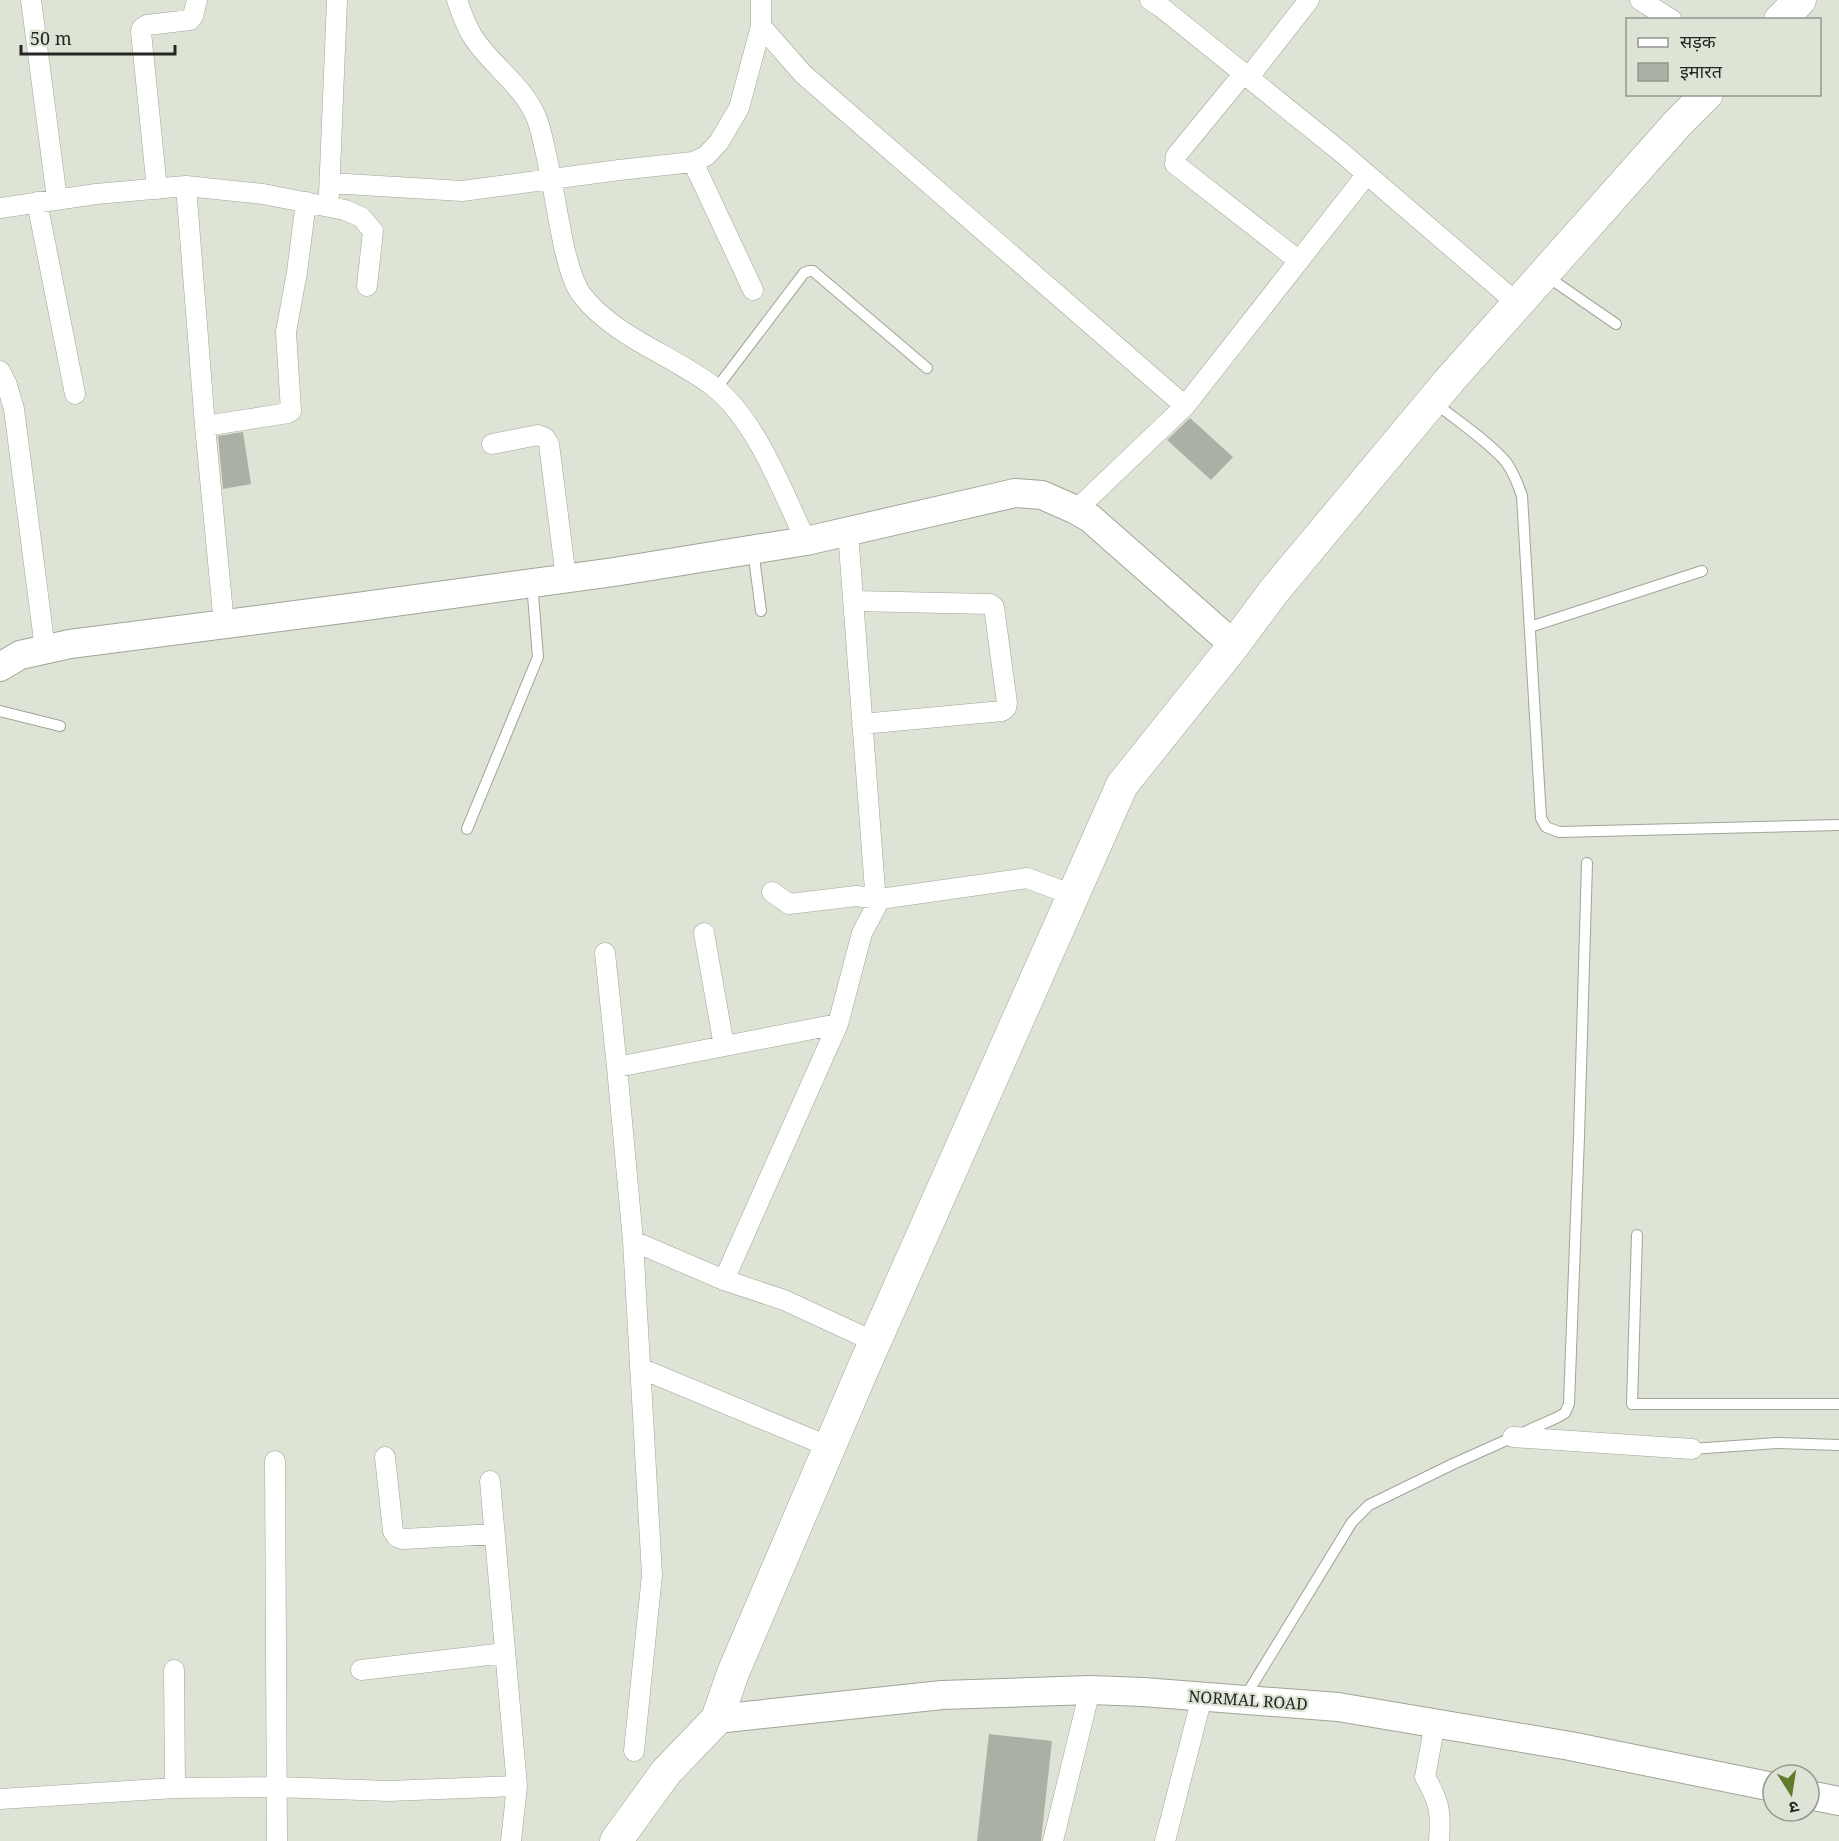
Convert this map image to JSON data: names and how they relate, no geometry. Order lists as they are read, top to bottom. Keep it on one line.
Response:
{"streets":{"main road":["NORMAL ROAD"]},"legend":["सड़क","इमारत"],"scale_bar":"50 m","north":"bottom"}
